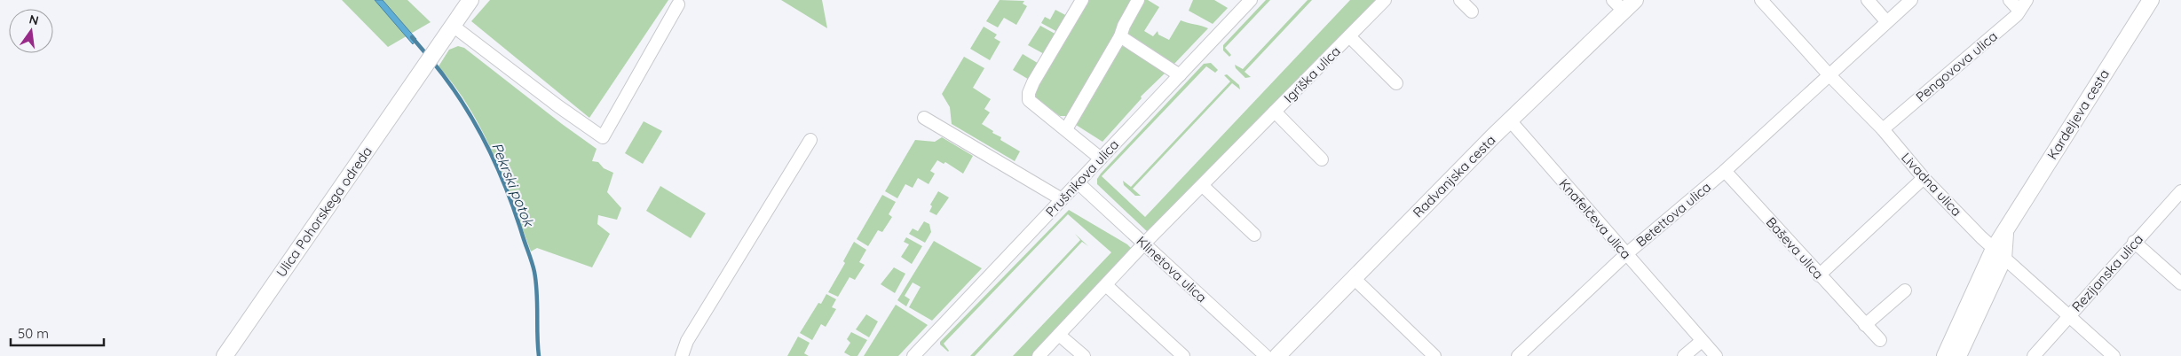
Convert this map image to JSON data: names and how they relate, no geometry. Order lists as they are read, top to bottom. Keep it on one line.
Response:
{"streets":{"street":["Pengovova ulica","Igriška ulica","Kardeljeva cesta","Radvanjska cesta","Prušnikova ulica","Livadna ulica","Ulica Pohorskega odreda","Betettova ulica","Knafelčeva ulica","Baševa ulica","Klinetova ulica","Rezijanska ulica"]},"crossings":[["Pengovova ulica","Livadna ulica"],["Igriška ulica","Klinetova ulica"],["Kardeljeva cesta","Livadna ulica"],["Radvanjska cesta","Knafelčeva ulica"],["Prušnikova ulica","Klinetova ulica"],["Livadna ulica","Betettova ulica"],["Livadna ulica","Rezijanska ulica"],["Betettova ulica","Knafelčeva ulica"],["Betettova ulica","Baševa ulica"]],"water":["Pekrski potok"],"scale_bar":"50 m","north":"top"}
